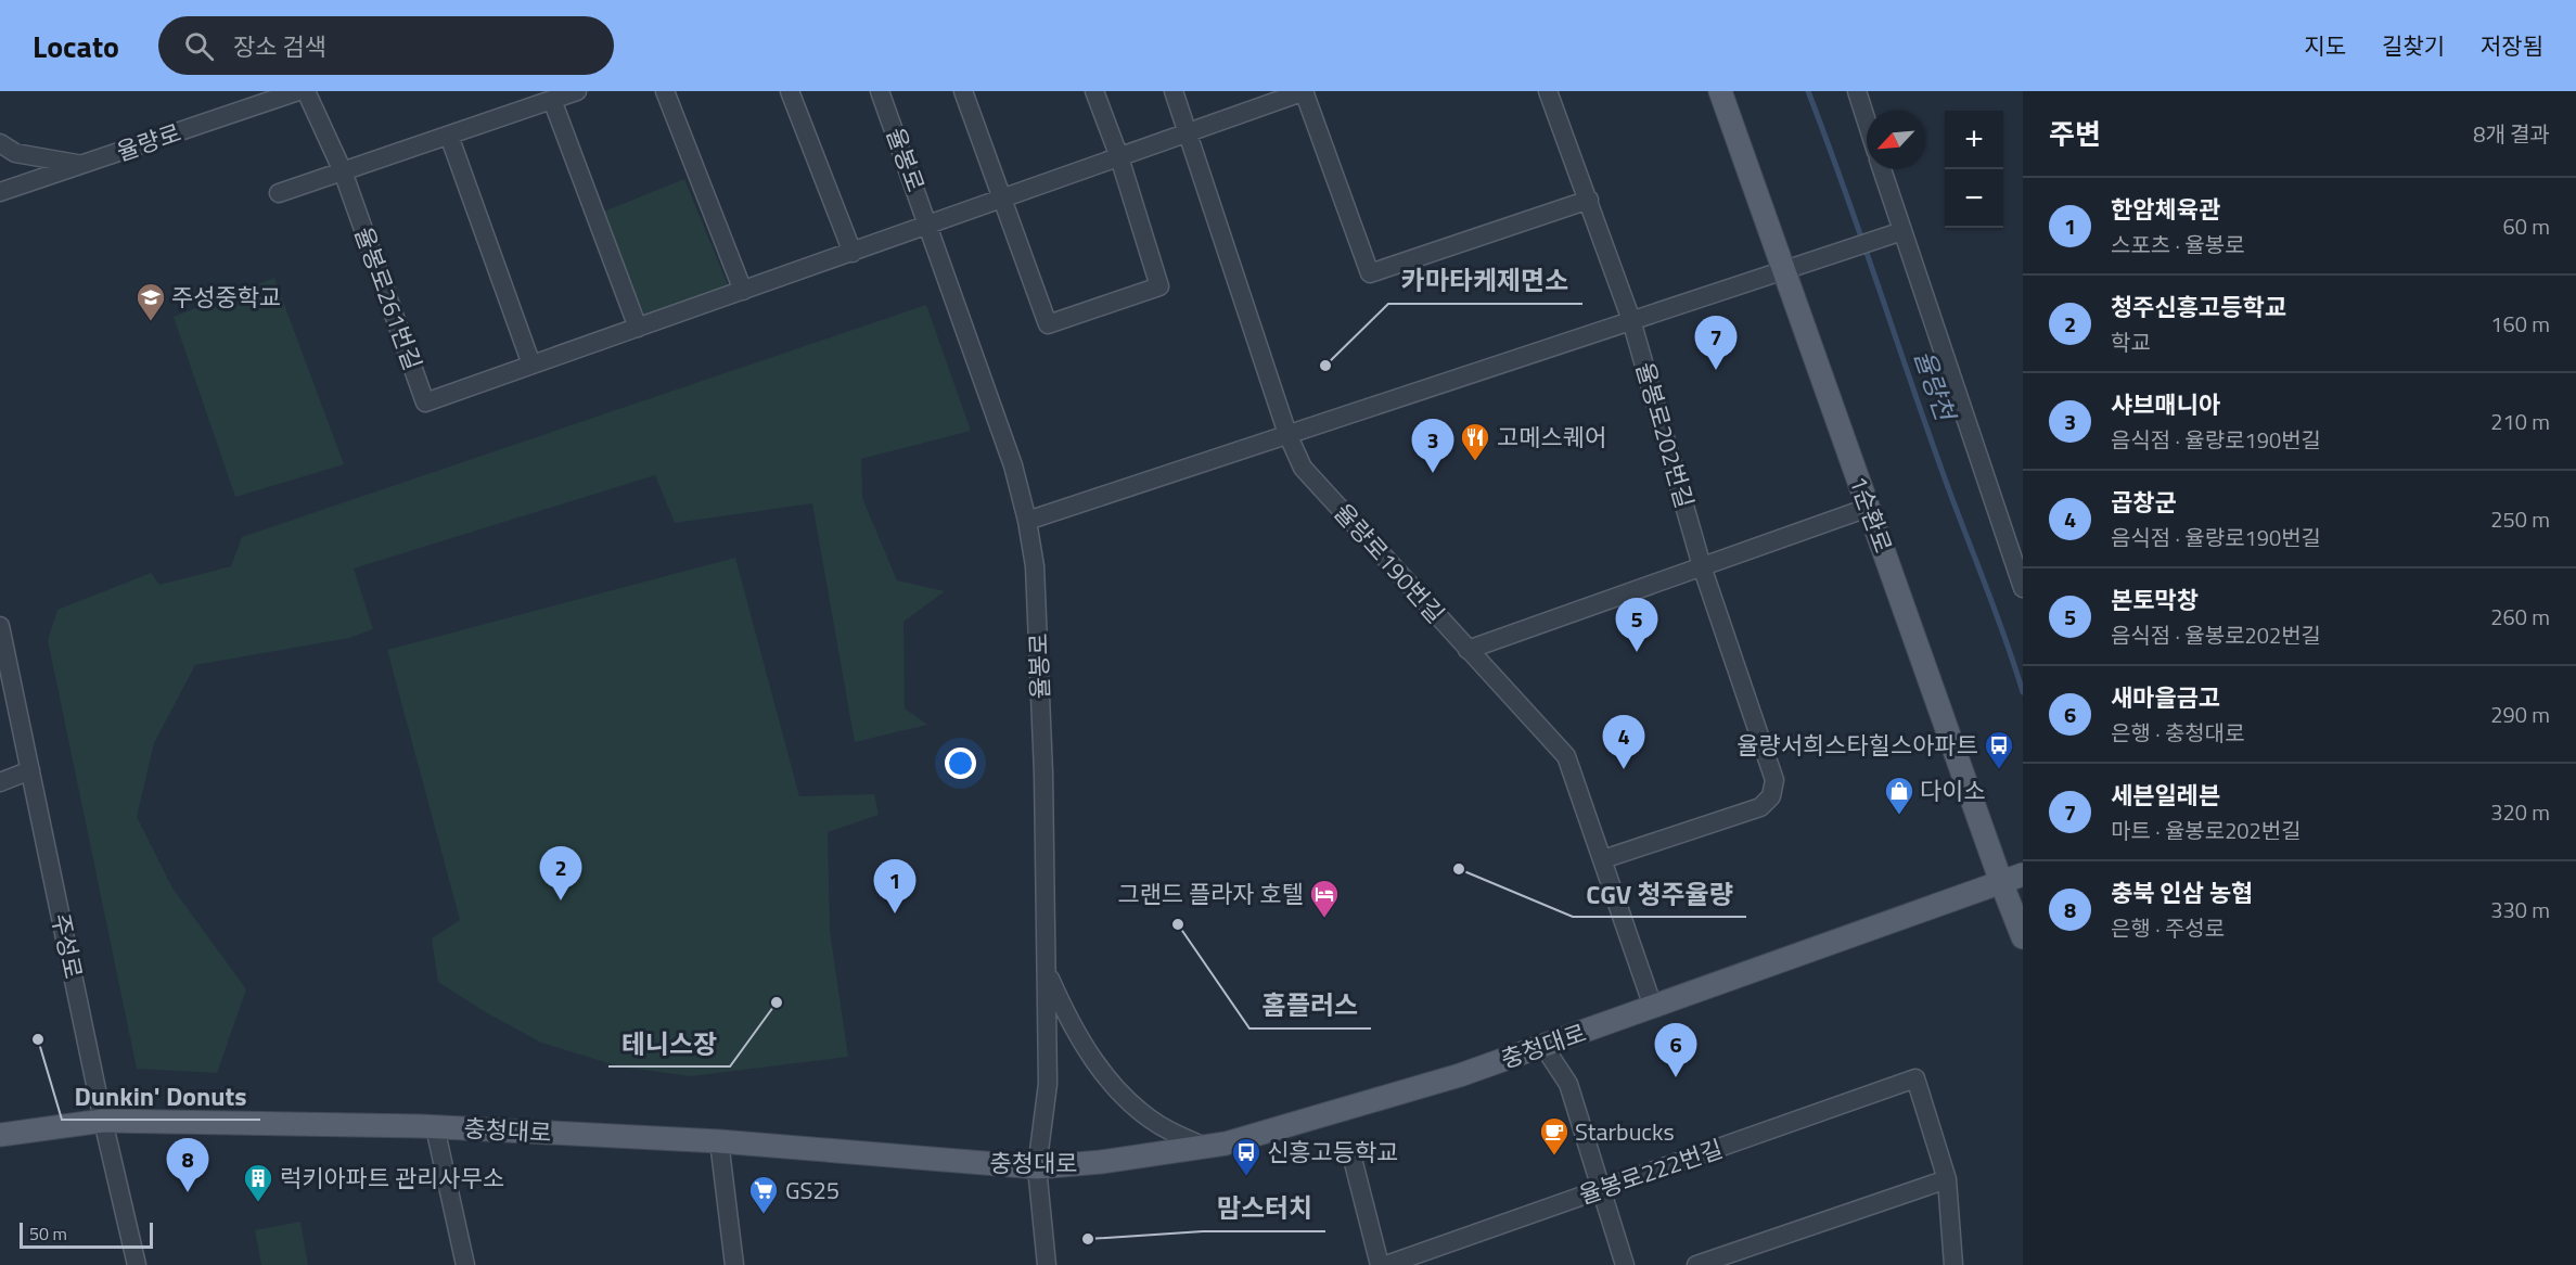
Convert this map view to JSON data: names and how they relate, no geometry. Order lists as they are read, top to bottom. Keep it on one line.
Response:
{"streets":{"main road":["1순환로","충청대로"],"street":["율량로","율봉로","율봉로261번길","율봉로202번길","율량로190번길","주성로","율봉로222번길"]},"crossings":[["율봉로","율봉로261번길"],["율봉로","충청대로"],["율봉로261번길","율량로190번길"],["율봉로202번길","율량로190번길"],["1순환로","충청대로"],["율량로190번길","충청대로"],["주성로","충청대로"]],"water":["율량천"],"places":{"school or university":["주성중학교"],"other":["카마타케제면소","CGV 청주율량","홈플러스","테니스장","Dunkin' Donuts","맘스터치"],"restaurant":["고메스퀘어"],"bus stop":["율량서희스타힐스아파트","신흥고등학교"],"shop":["다이소"],"hotel":["그랜드 플라자 호텔"],"cafe":["Starbucks"],"building":["럭키아파트 관리사무소"],"supermarket":["GS25"]},"scale_bar":"50 m","north":"bottom left","page":{"header":"Locato","search":"장소 검색","nav":["지도","길찾기","저장됨"],"heading":["주변","8개 결과"],"map_buttons":["+","−"],"list":[{"mark":"1","name":"한암체육관","note":"스포츠 · 율봉로","value":"60 m"},{"mark":"2","name":"청주신흥고등학교","note":"학교","value":"160 m"},{"mark":"3","name":"샤브매니아","note":"음식점 · 율량로190번길","value":"210 m"},{"mark":"4","name":"곱창군","note":"음식점 · 율량로190번길","value":"250 m"},{"mark":"5","name":"본토막창","note":"음식점 · 율봉로202번길","value":"260 m"},{"mark":"6","name":"새마을금고","note":"은행 · 충청대로","value":"290 m"},{"mark":"7","name":"세븐일레븐","note":"마트 · 율봉로202번길","value":"320 m"},{"mark":"8","name":"충북 인삼 농협","note":"은행 · 주성로","value":"330 m"}],"pins":["7","3","5","4","2","1","6","8"],"scale":"50 m"}}
